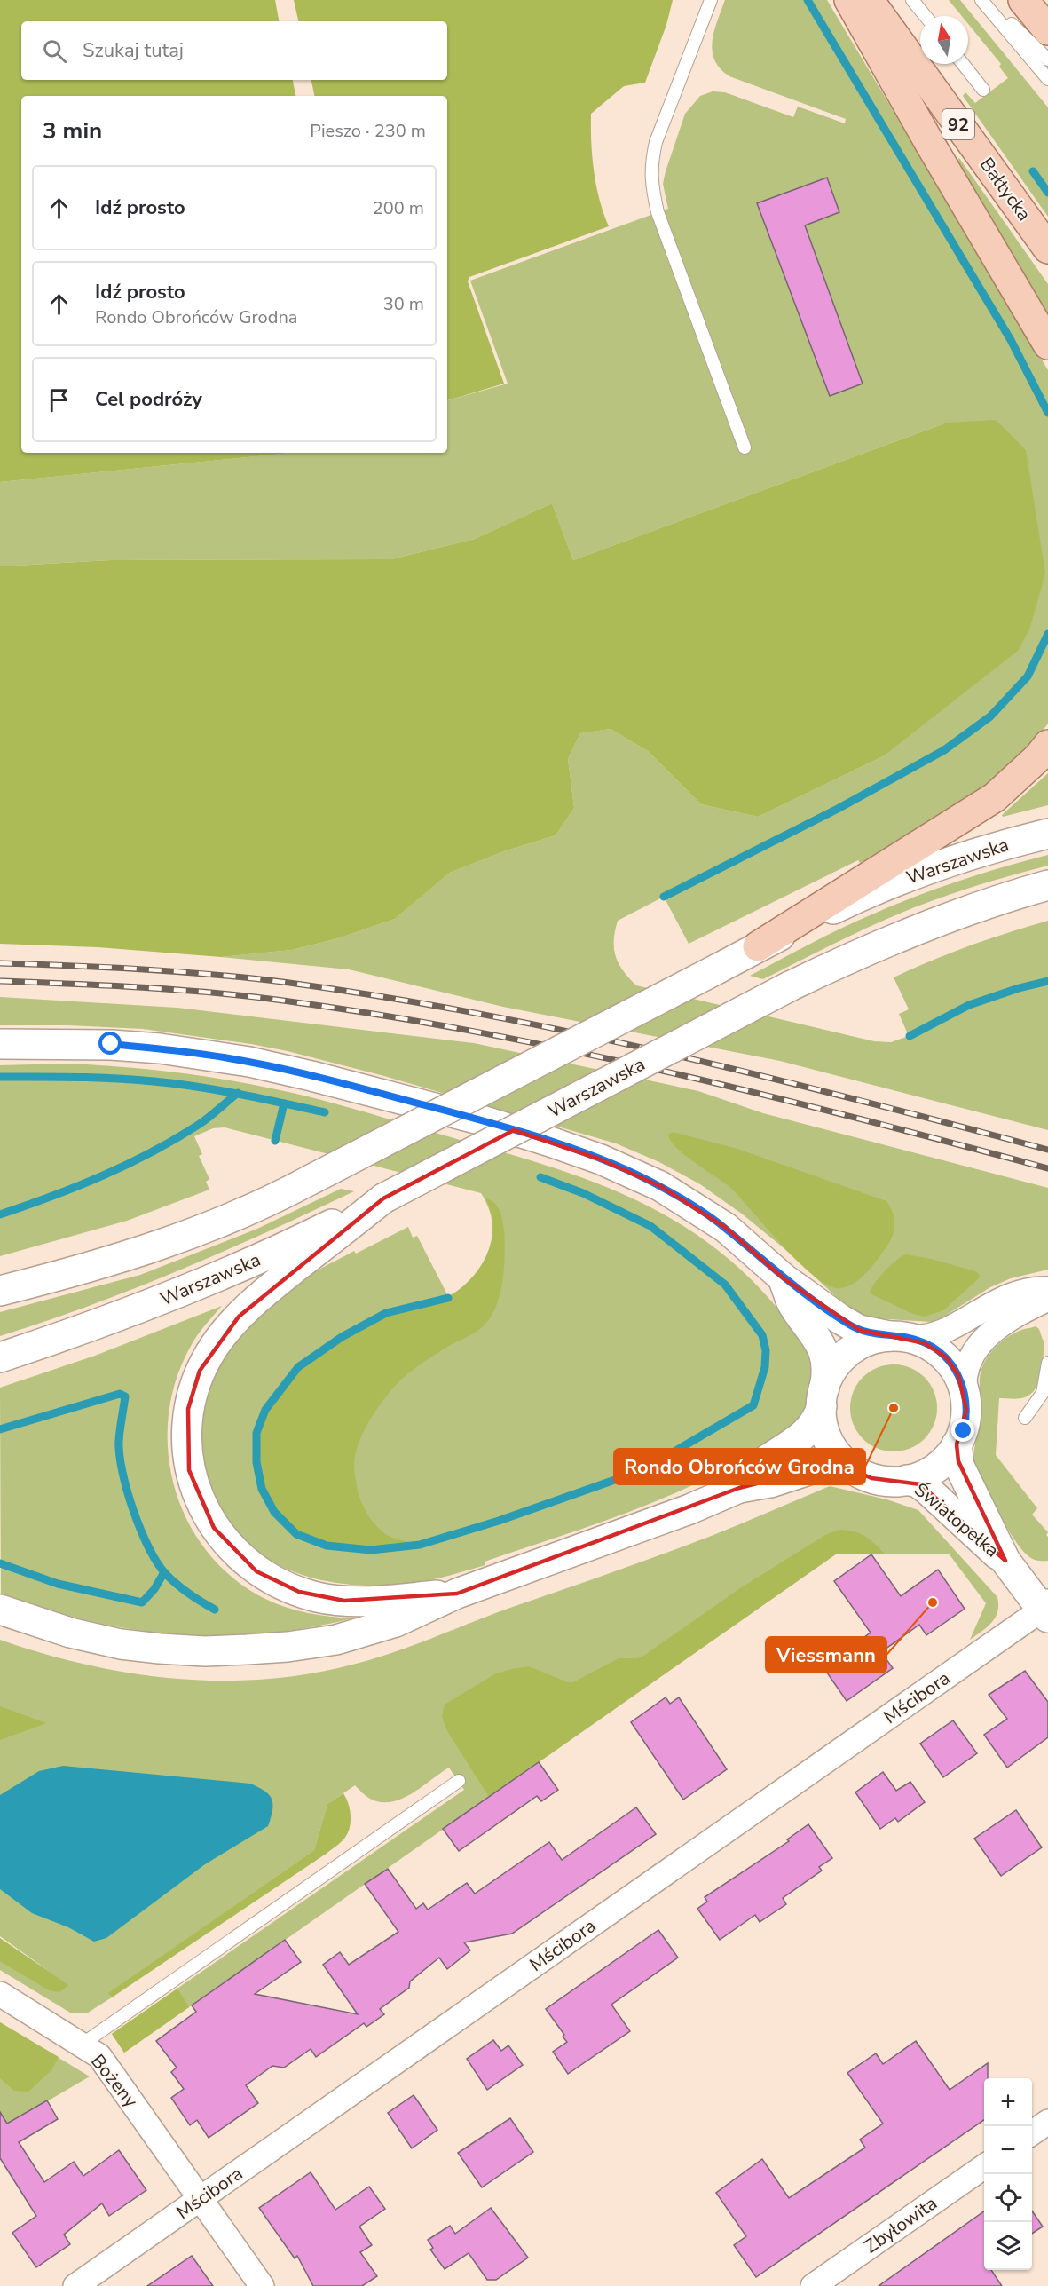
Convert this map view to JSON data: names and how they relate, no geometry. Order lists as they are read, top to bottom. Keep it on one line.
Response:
{"streets":{"main road":["92","Bałtycka","Warszawska","Światopełka"],"street":["Mścibora","Bożeny","Zbyłowita"]},"crossings":[["Światopełka","Mścibora"],["Mścibora","Bożeny"]],"places":["Rondo Obrońców Grodna","Viessmann"],"north":"top","page":{"search":"Szukaj tutaj","heading":["3 min","Pieszo · 230 m"],"list":[["Idź prosto","200 m"],["Idź prosto","Rondo Obrońców Grodna","30 m"],"Cel podróży"],"map_buttons":["+","−"]}}
